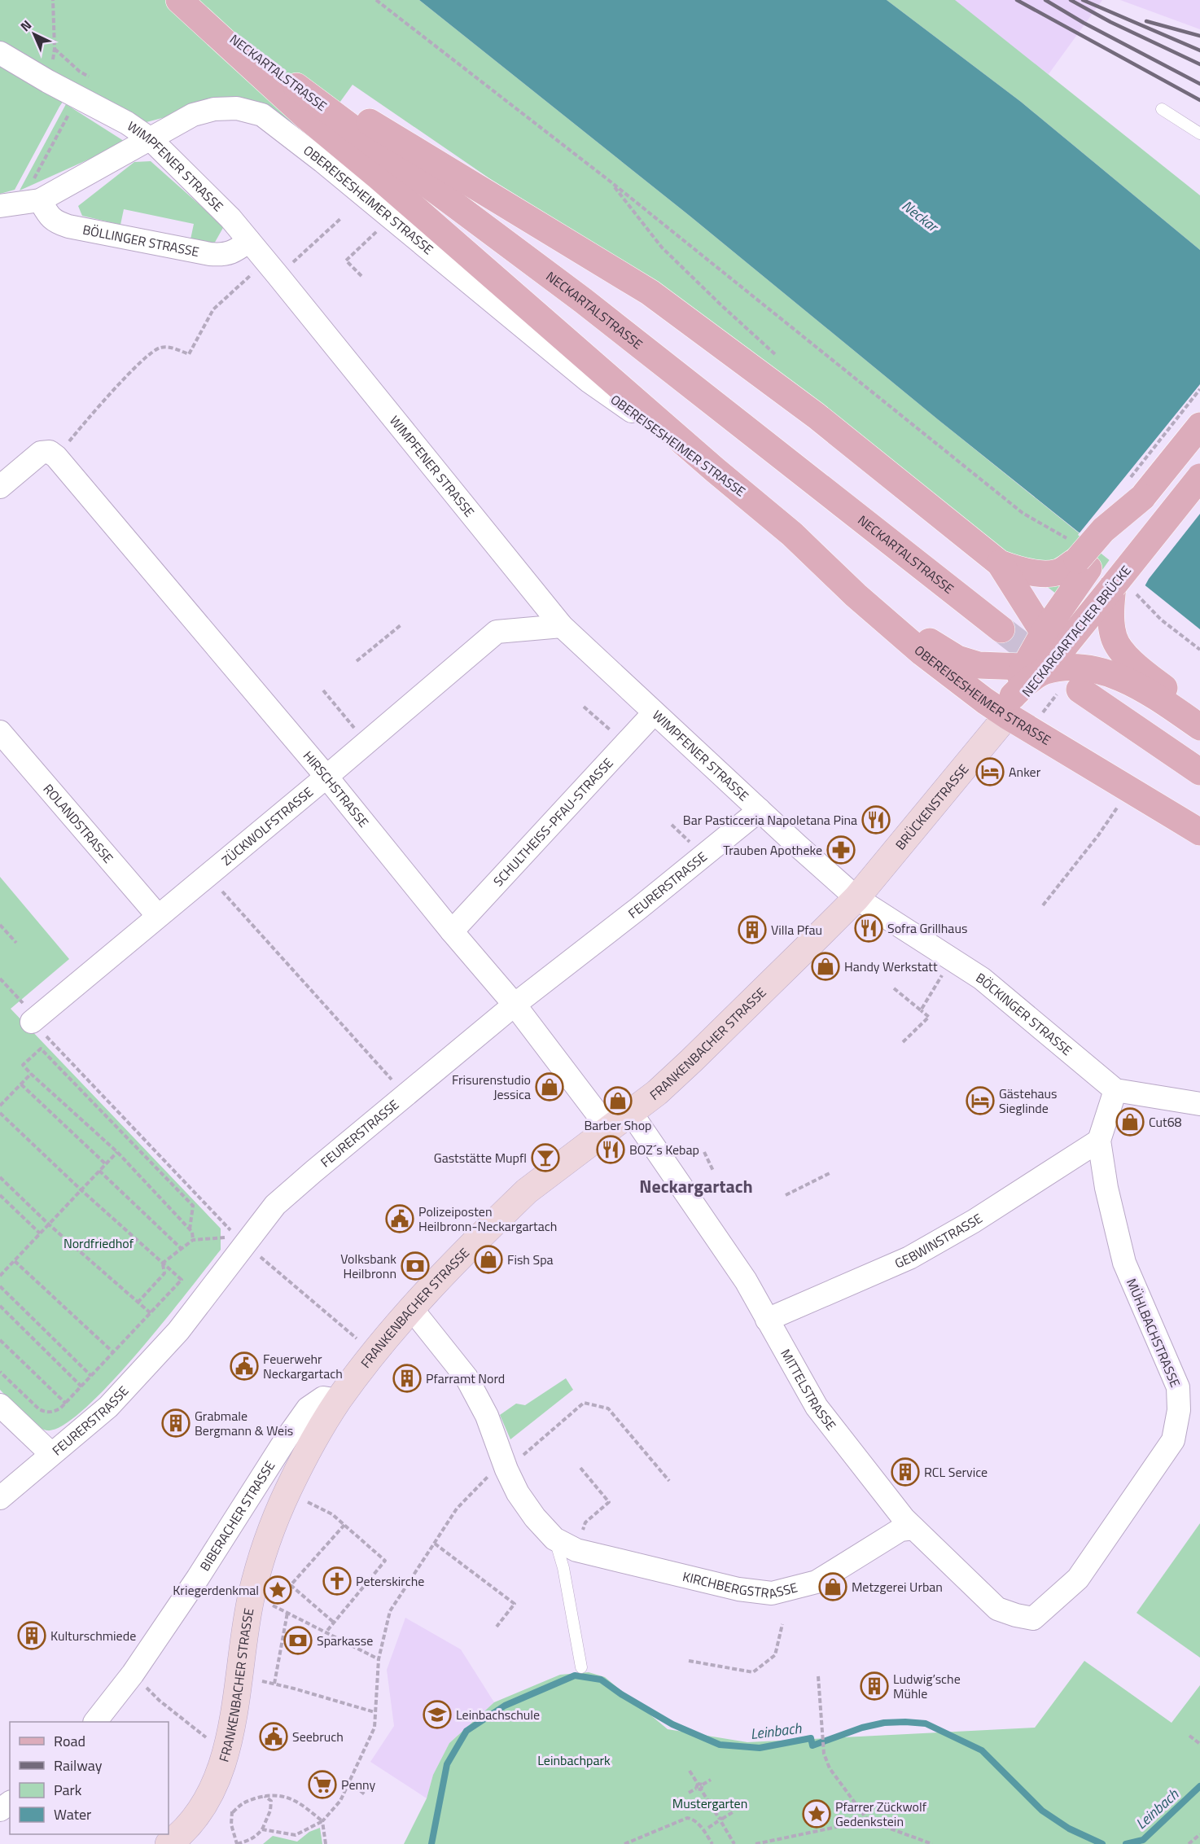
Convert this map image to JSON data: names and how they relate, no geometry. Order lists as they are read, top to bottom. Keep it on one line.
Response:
{"streets":{"main road":["NECKARTALSTRASSE","OBEREISESHEIMER STRASSE","NECKARGARTACHER BRÜCKE","BRÜCKENSTRASSE","FRANKENBACHER STRASSE"],"street":["WIMPFENER STRASSE","BÖLLINGER STRASSE","HIRSCHSTRASSE","SCHULTHEISS-PFAU-STRASSE","ROLANDSTRASSE","ZÜCKWOLFSTRASSE","FEURERSTRASSE","BÖCKINGER STRASSE","GEBWINSTRASSE","MÜHLBACHSTRASSE","MITTELSTRASSE","BIBERACHER STRASSE","KIRCHBERGSTRASSE"]},"crossings":[["WIMPFENER STRASSE","OBEREISESHEIMER STRASSE"],["WIMPFENER STRASSE","BÖLLINGER STRASSE"],["WIMPFENER STRASSE","BRÜCKENSTRASSE"],["WIMPFENER STRASSE","SCHULTHEISS-PFAU-STRASSE"],["WIMPFENER STRASSE","ZÜCKWOLFSTRASSE"],["WIMPFENER STRASSE","FEURERSTRASSE"],["WIMPFENER STRASSE","BÖCKINGER STRASSE"],["WIMPFENER STRASSE","FRANKENBACHER STRASSE"],["OBEREISESHEIMER STRASSE","NECKARGARTACHER BRÜCKE"],["OBEREISESHEIMER STRASSE","BRÜCKENSTRASSE"],["NECKARGARTACHER BRÜCKE","BRÜCKENSTRASSE"],["HIRSCHSTRASSE","SCHULTHEISS-PFAU-STRASSE"],["HIRSCHSTRASSE","ZÜCKWOLFSTRASSE"],["HIRSCHSTRASSE","FEURERSTRASSE"],["HIRSCHSTRASSE","FRANKENBACHER STRASSE"],["BRÜCKENSTRASSE","BÖCKINGER STRASSE"],["BRÜCKENSTRASSE","FRANKENBACHER STRASSE"],["ROLANDSTRASSE","ZÜCKWOLFSTRASSE"],["BÖCKINGER STRASSE","FRANKENBACHER STRASSE"],["BÖCKINGER STRASSE","MÜHLBACHSTRASSE"],["FRANKENBACHER STRASSE","MITTELSTRASSE"],["FRANKENBACHER STRASSE","BIBERACHER STRASSE"],["FRANKENBACHER STRASSE","KIRCHBERGSTRASSE"],["GEBWINSTRASSE","MÜHLBACHSTRASSE"],["GEBWINSTRASSE","MITTELSTRASSE"],["MÜHLBACHSTRASSE","MITTELSTRASSE"],["MITTELSTRASSE","KIRCHBERGSTRASSE"]],"districts":["Neckargartach"],"water":["Neckar","Leinbach"],"parks":["Nordfriedhof","Leinbachpark","Mustergarten"],"places":{"hotel":["Anker","Gästehaus Sieglinde"],"restaurant":["Bar Pasticceria Napoletana Pina","Sofra Grillhaus","BOZ´s Kebap"],"pharmacy":["Trauben Apotheke"],"building":["Villa Pfau","Pfarramt Nord","Grabmale Bergmann & Weis","RCL Service","Kulturschmiede","Ludwig’sche Mühle"],"shop":["Handy Werkstatt","Frisurenstudio Jessica","Barber Shop","Cut68","Fish Spa","Metzgerei Urban"],"bar":["Gaststätte Mupfl"],"public building":["Polizeiposten Heilbronn-Neckargartach","Feuerwehr Neckargartach","Seebruch"],"bank":["Volksbank Heilbronn","Sparkasse"],"church":["Peterskirche"],"place":["Kriegerdenkmal","Pfarrer Zückwolf Gedenkstein"],"school or university":["Leinbachschule"],"supermarket":["Penny"]},"legend":["Road","Railway","Park","Water"],"north":"top left"}
